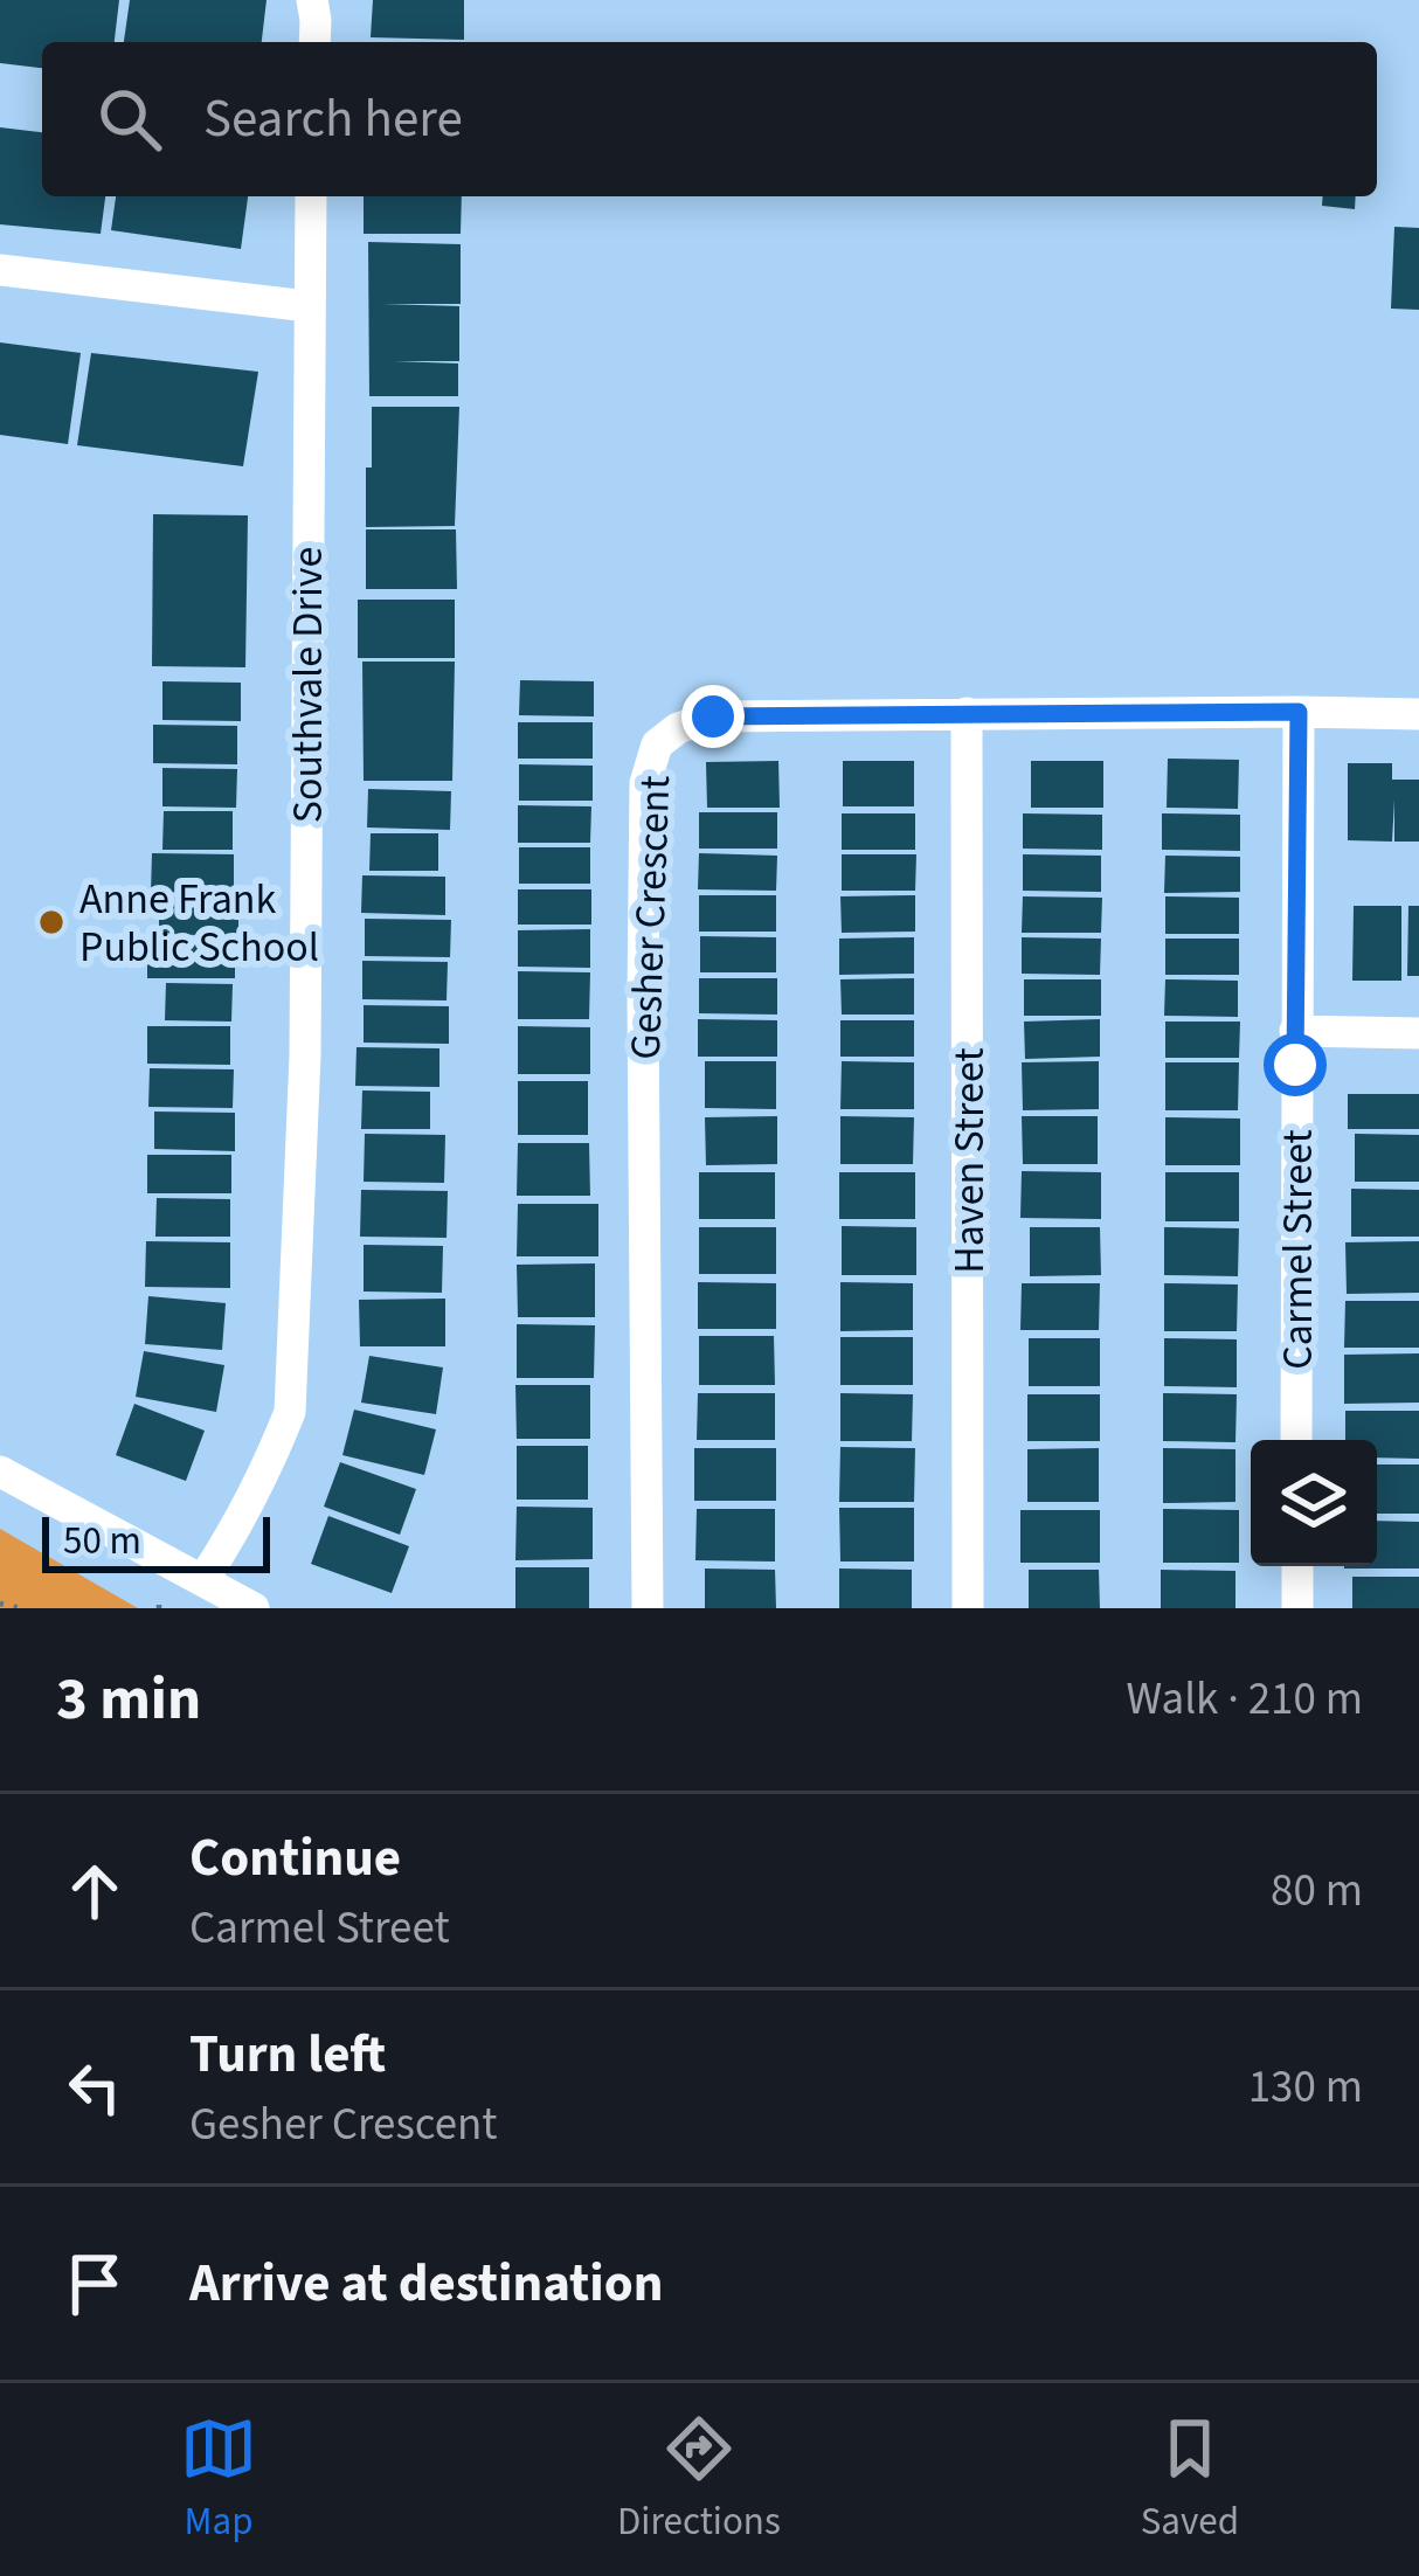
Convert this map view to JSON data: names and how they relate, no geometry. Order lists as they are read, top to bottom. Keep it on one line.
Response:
{"streets":{"street":["Southvale Drive","Gesher Crescent","Haven Street","Carmel Street"]},"crossings":[["Gesher Crescent","Haven Street"],["Gesher Crescent","Carmel Street"]],"places":["Anne Frank Public School"],"scale_bar":"50 m","page":{"search":"Search here","scale":"50 m","heading":["3 min","Walk · 210 m"],"list":[["Continue","Carmel Street","80 m"],["Turn left","Gesher Crescent","130 m"],"Arrive at destination"],"nav":["Map","Directions","Saved"]}}
